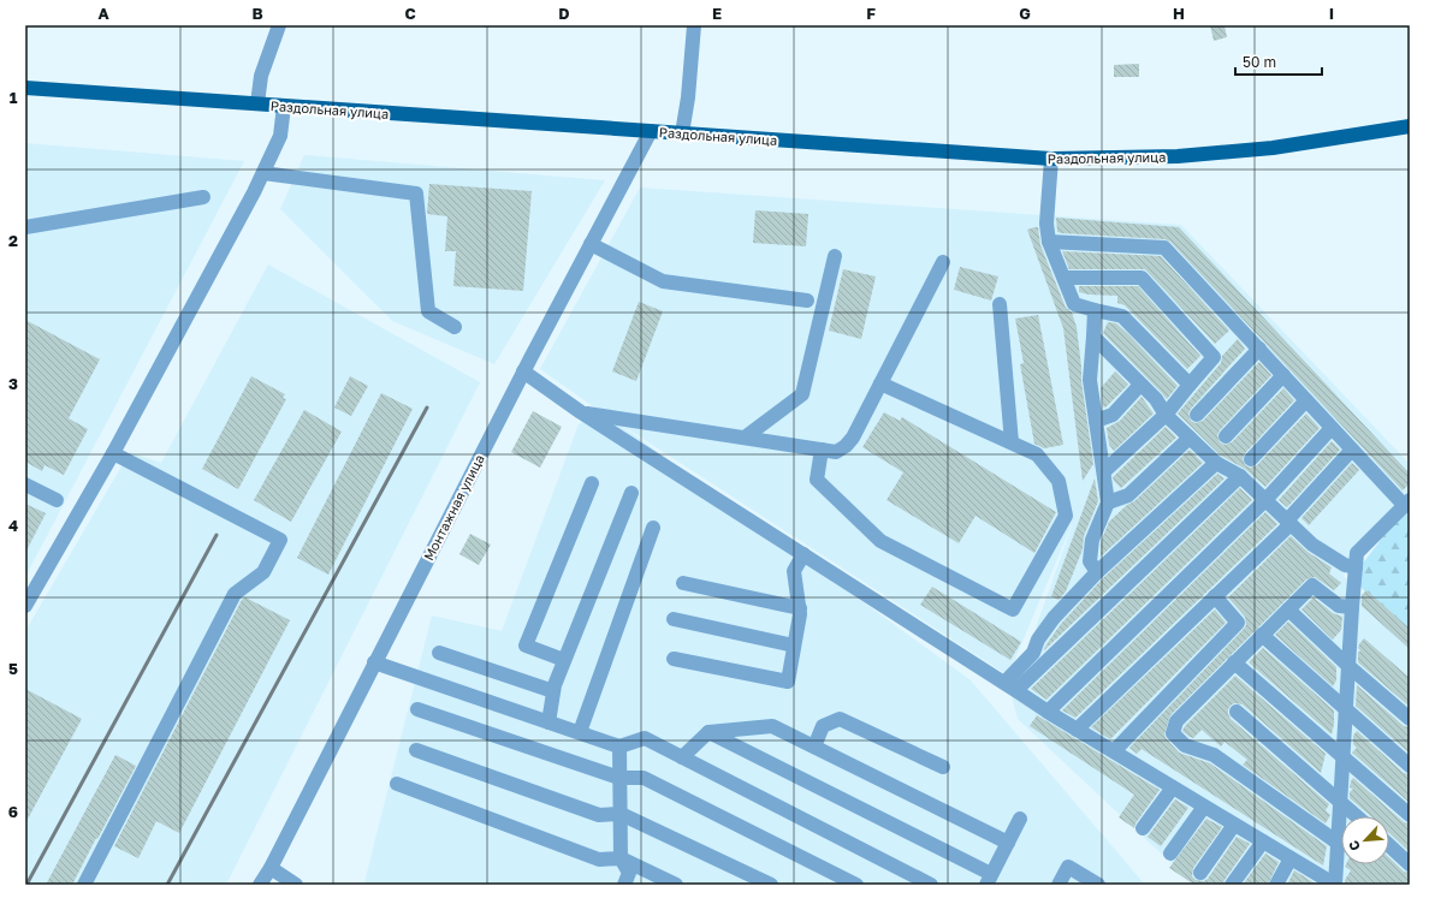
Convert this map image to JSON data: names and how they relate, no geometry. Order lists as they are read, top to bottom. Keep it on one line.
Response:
{"streets":{"main road":["Раздольная улица"],"street":["Монтажная улица"]},"crossings":[["Раздольная улица","Монтажная улица"]],"scale_bar":"50 m","north":"bottom left","grid":{"columns":["A","B","C","D","E","F","G","H","I"],"rows":["1","2","3","4","5","6"]}}
